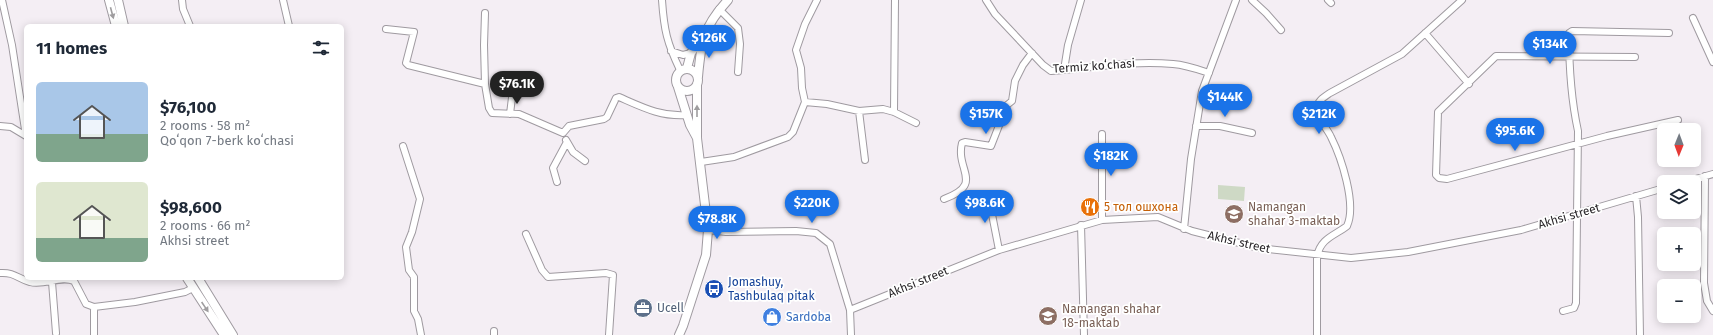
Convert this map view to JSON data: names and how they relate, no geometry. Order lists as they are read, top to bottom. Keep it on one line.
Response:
{"streets":{"street":["Termiz koʻchasi","Akhsi street"]},"places":{"restaurant":["5 тол ошхона"],"school or university":["Namangan shahar 3-maktab","Namangan shahar 18-maktab"],"bus stop":["Jomashuy, Tashbulaq pitak"],"office":["Ucell"],"shop":["Sardoba"]},"north":"bottom","page":{"heading":"11 homes","price":["$126K","$134K","$76.1K","$144K","$157K","$212K","$95.6K","$182K","$220K","$98.6K","$78.8K"],"list":[{"name":"$76,100","note":"2 rooms · 58 m² · Qoʻqon 7-berk koʻchasi"},{"name":"$98,600","note":"2 rooms · 66 m² · Akhsi street"}],"map_buttons":["+","−"]}}
